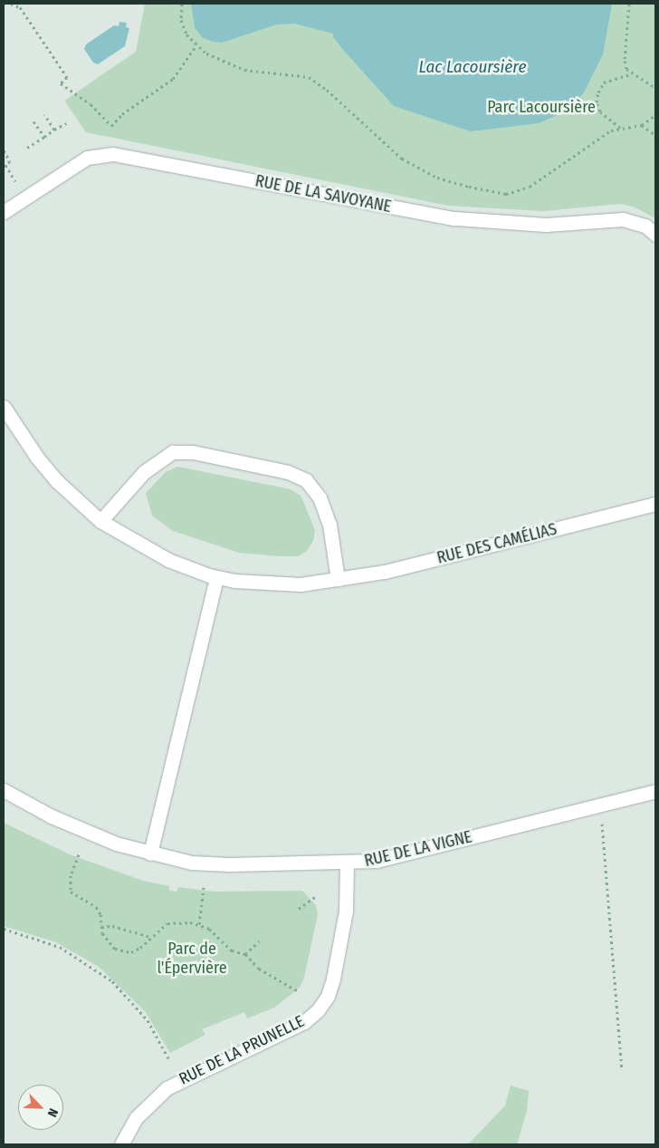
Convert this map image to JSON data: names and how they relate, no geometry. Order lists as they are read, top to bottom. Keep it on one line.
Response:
{"streets":{"street":["RUE DE LA SAVOYANE","RUE DES CAMÉLIAS","RUE DE LA VIGNE","RUE DE LA PRUNELLE"]},"crossings":[["RUE DE LA VIGNE","RUE DE LA PRUNELLE"]],"water":["Lac Lacoursière"],"parks":["Parc Lacoursière","Parc de l'Épervière"],"north":"bottom right"}
